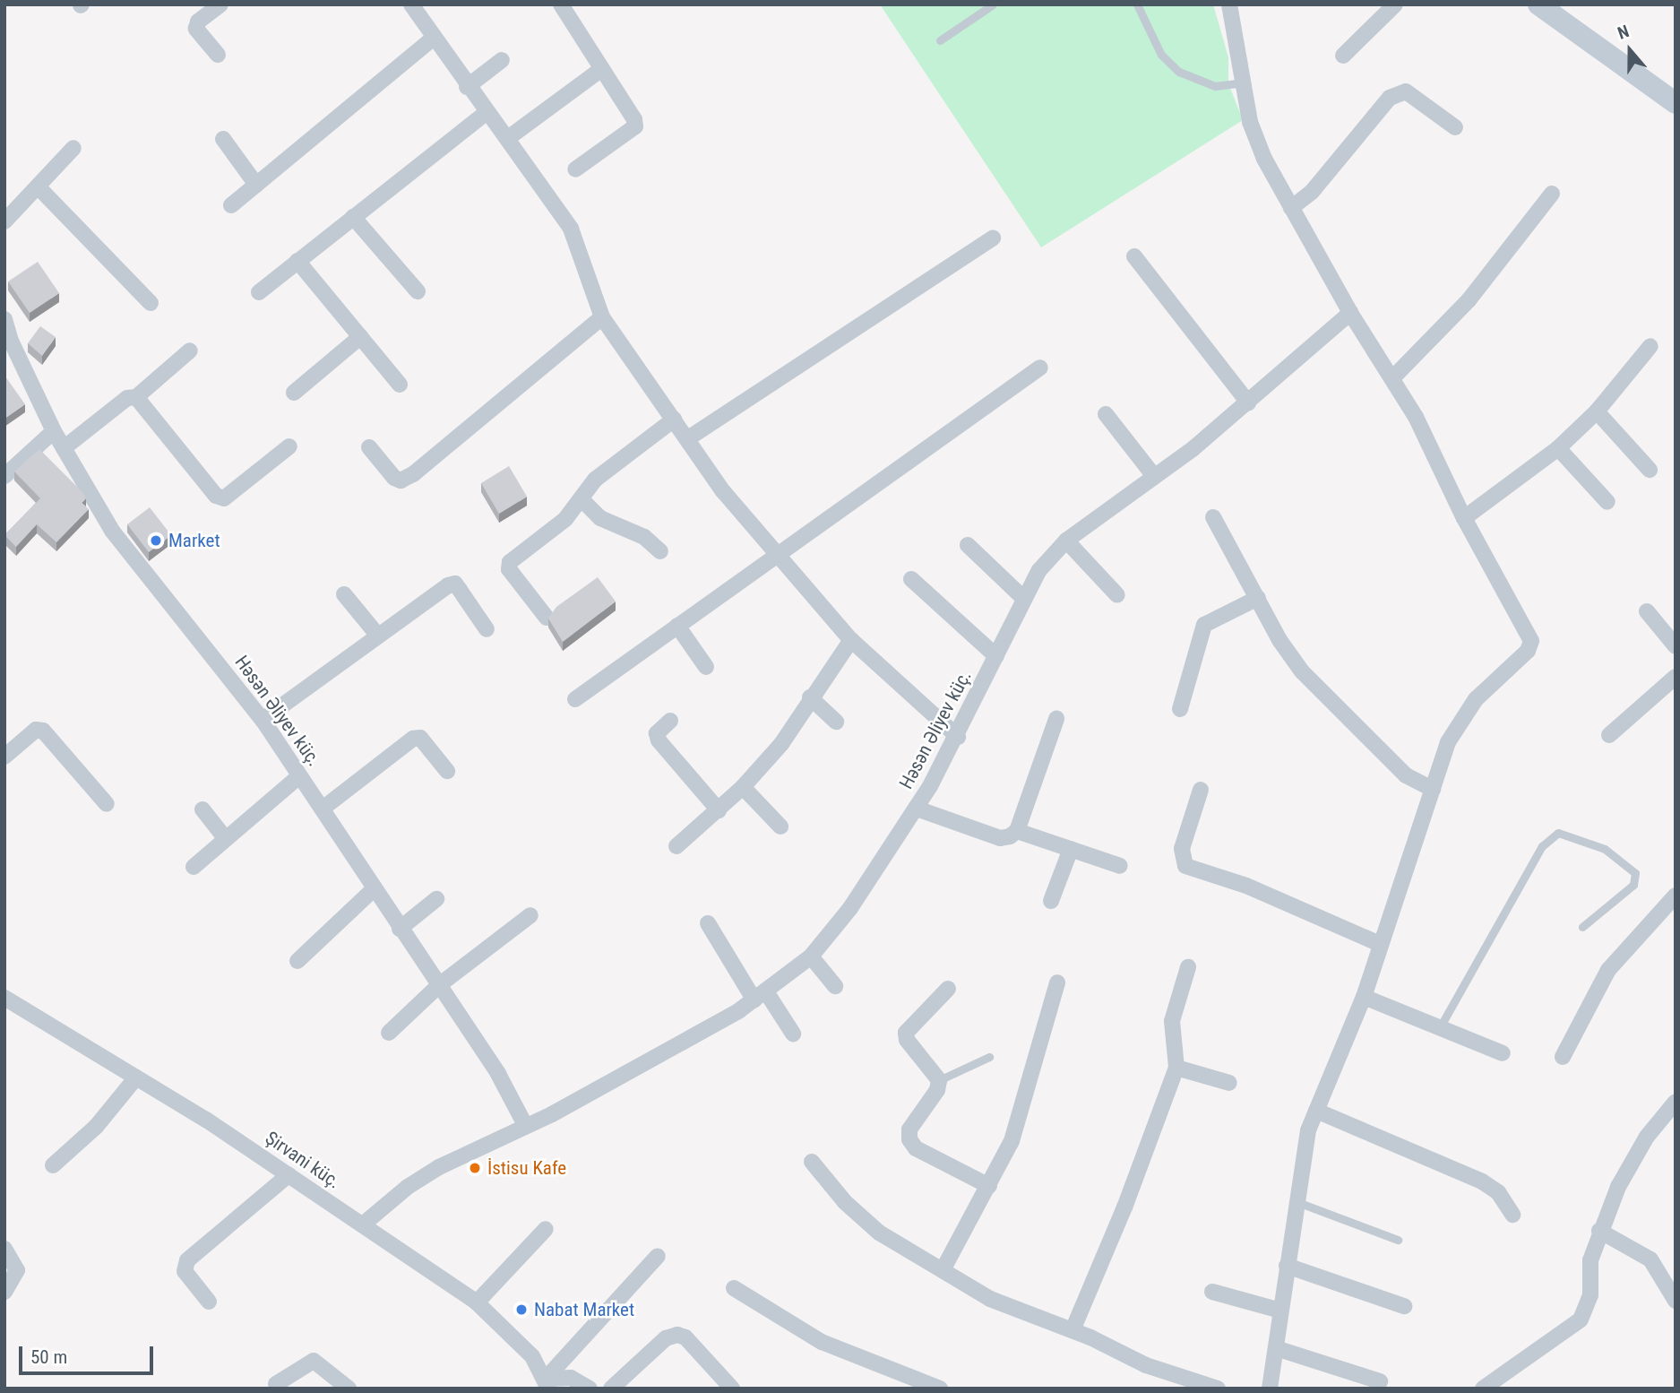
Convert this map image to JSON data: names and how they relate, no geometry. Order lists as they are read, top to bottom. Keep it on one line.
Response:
{"streets":{"street":["Həsən Əliyev küç.","Şirvani küç."]},"crossings":[["Həsən Əliyev küç.","Şirvani küç."]],"places":["Market","İstisu Kafe","Nabat Market"],"scale_bar":"50 m","north":"top"}
